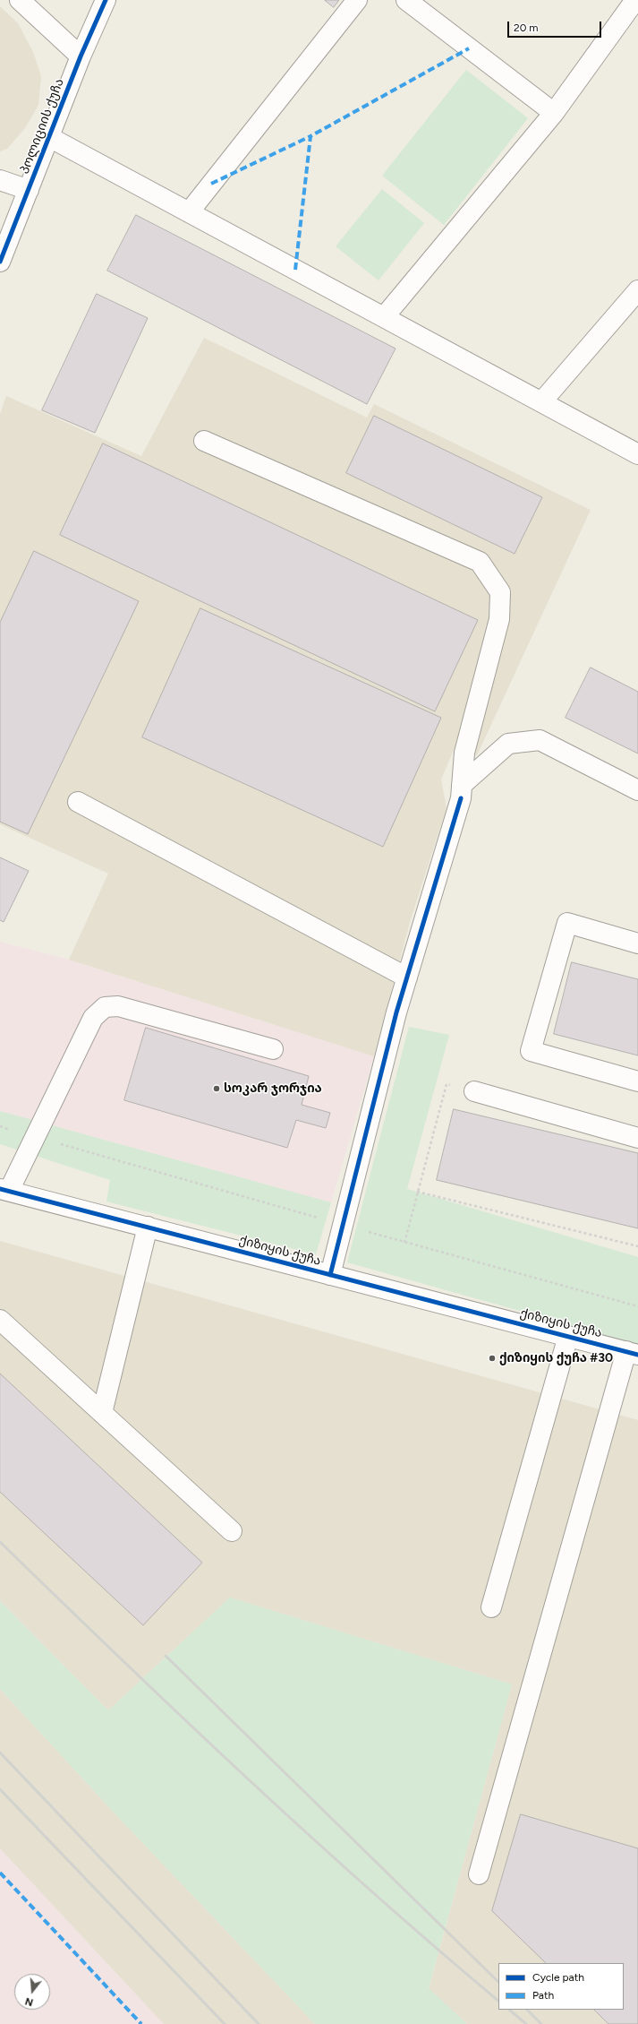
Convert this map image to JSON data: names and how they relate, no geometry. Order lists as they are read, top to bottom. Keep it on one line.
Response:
{"streets":{"street":["პოლიციის ქუჩა","ქიზიყის ქუჩა"]},"places":["სოკარ ჯორჯია","ქიზიყის ქუჩა #30"],"legend":["Cycle path","Path"],"scale_bar":"20 m","north":"bottom"}
